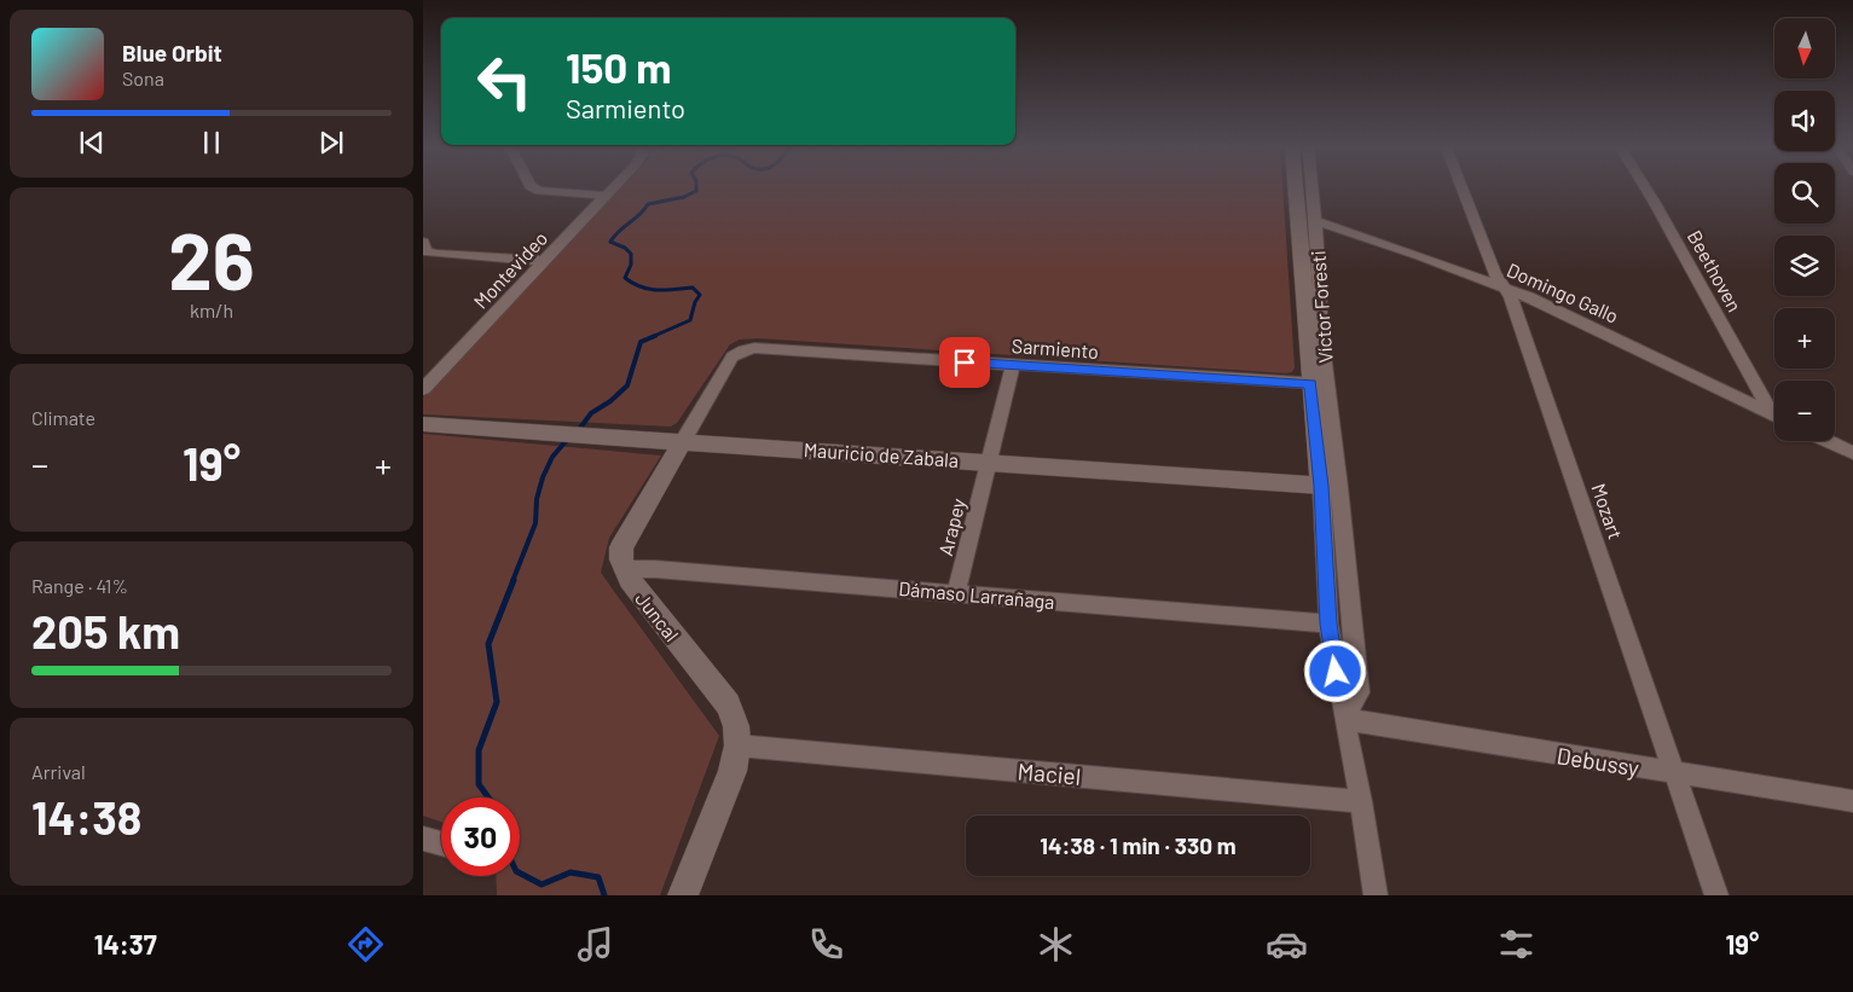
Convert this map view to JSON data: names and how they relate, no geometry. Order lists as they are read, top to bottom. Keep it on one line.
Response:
{"streets":{"street":["Montevideo","Beethoven","Domingo Gallo","Víctor Foresti","Sarmiento","Mauricio de Zabala","Mozart","Arapey","Dámaso Larrañaga","Juncal","Debussy","Maciel"]},"crossings":[["Domingo Gallo","Víctor Foresti"],["Domingo Gallo","Mozart"],["Víctor Foresti","Sarmiento"],["Víctor Foresti","Mauricio de Zabala"],["Víctor Foresti","Dámaso Larrañaga"],["Víctor Foresti","Debussy"],["Sarmiento","Mauricio de Zabala"],["Sarmiento","Arapey"],["Mauricio de Zabala","Arapey"],["Mozart","Debussy"],["Arapey","Dámaso Larrañaga"],["Dámaso Larrañaga","Juncal"],["Juncal","Maciel"]],"north":"bottom","page":{"map_buttons":["+","−"],"turn":["150 m","Sarmiento"],"song":["Blue Orbit","Sona"],"tile":[["26","km/h"],"Climate",["Range · 41%","205 km"],["Arrival","14:38"]],"heat":["−","19°","+"],"limit":"30","trip":"14:38 · 1 min · 330 m","tabs":["14:37","19°"]}}
